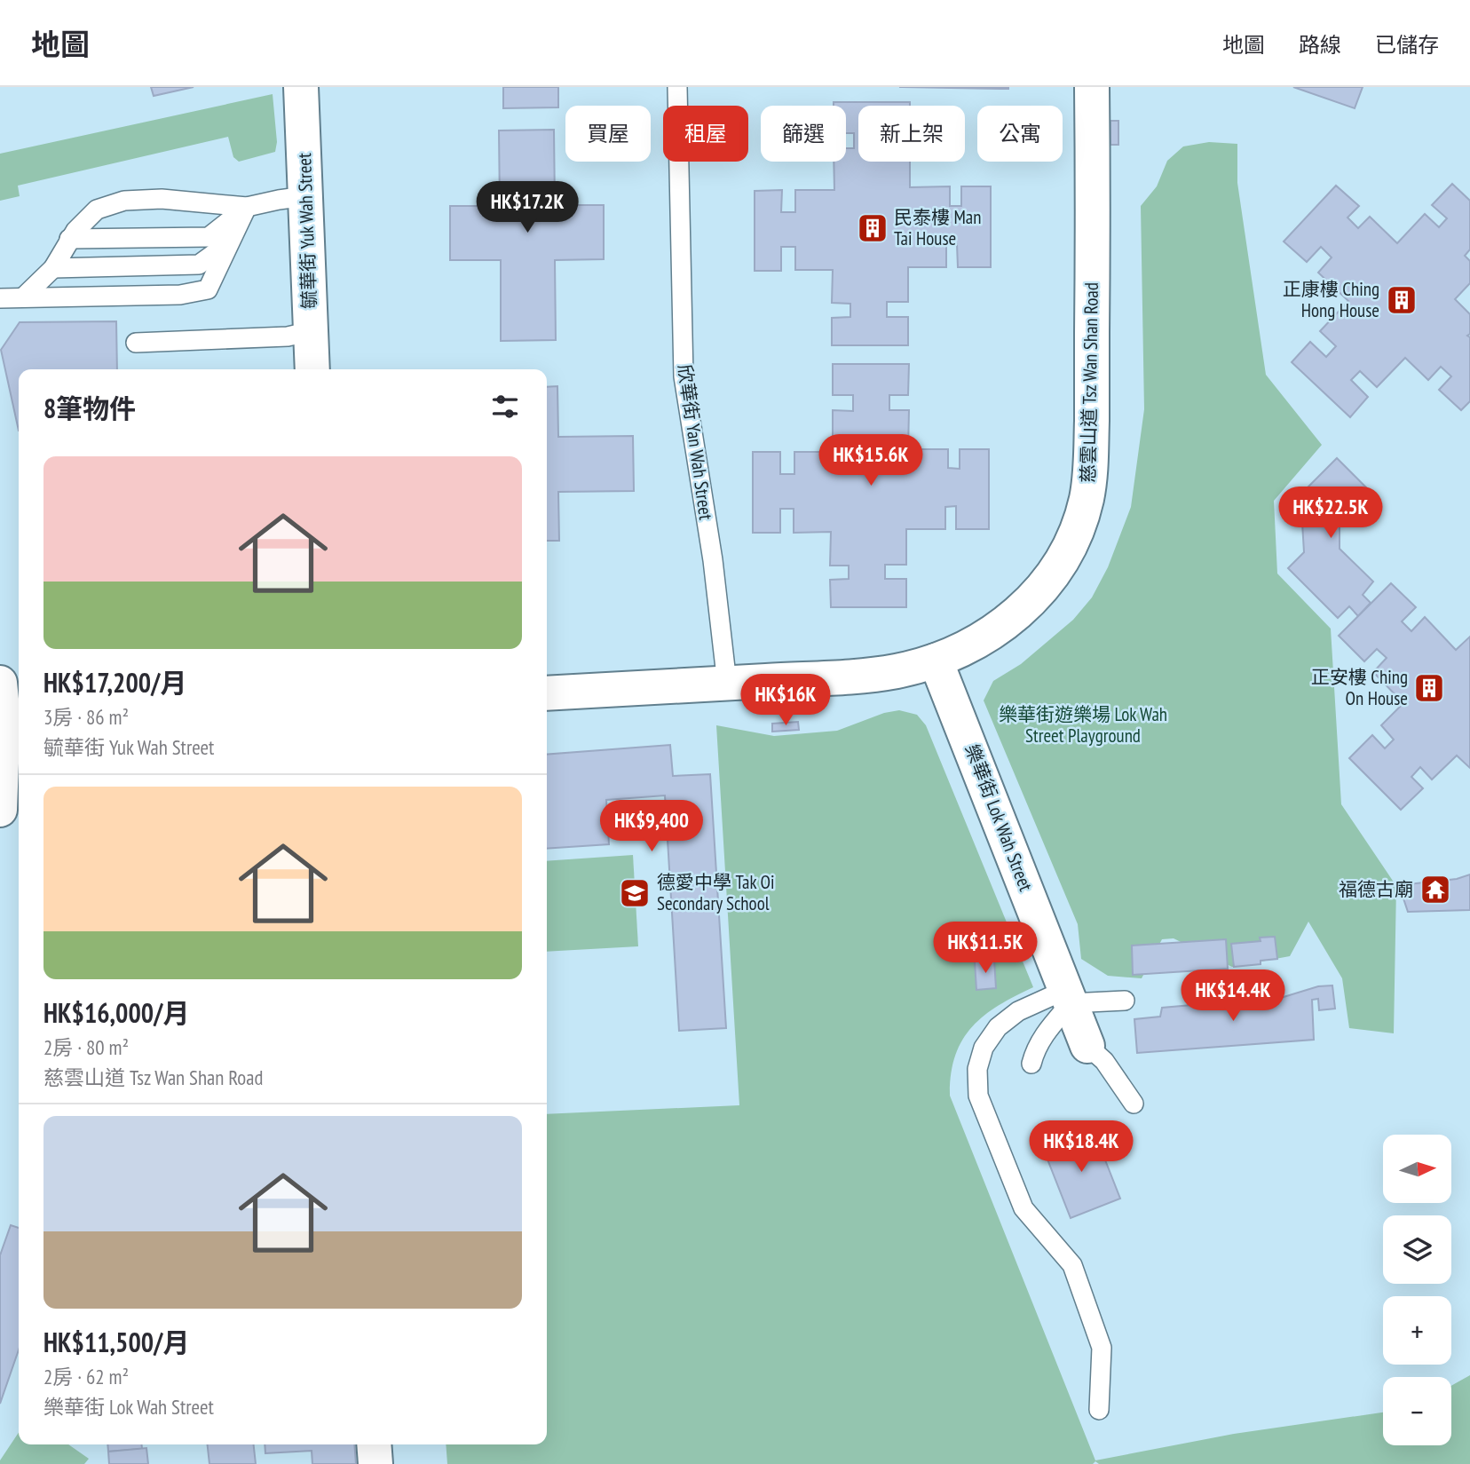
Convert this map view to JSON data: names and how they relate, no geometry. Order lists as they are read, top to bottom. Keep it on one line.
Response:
{"streets":{"main road":["毓華街 Yuk Wah Street","慈雲山道 Tsz Wan Shan Road","樂華街 Lok Wah Street"],"lane":["欣華街 Yan Wah Street"]},"crossings":[["慈雲山道 Tsz Wan Shan Road","欣華街 Yan Wah Street"],["慈雲山道 Tsz Wan Shan Road","樂華街 Lok Wah Street"]],"parks":["樂華街遊樂場 Lok Wah Street Playground"],"places":{"building":["民泰樓 Man Tai House","正康樓 Ching Hong House","正安樓 Ching On House"],"temple":["福德古廟"],"school or university":["德愛中學 Tak Oi Secondary School"]},"north":"right","page":{"header":"地圖","nav":["地圖","路線","已儲存"],"chip":["買屋","租屋","篩選","新上架","公寓"],"price":["HK$17.2K","HK$15.6K","HK$22.5K","HK$16K","HK$9,400","HK$11.5K","HK$14.4K","HK$18.4K"],"heading":"8筆物件","list":[{"name":"HK$17,200/月","note":"3房 · 86 m² · 毓華街 Yuk Wah Street"},{"name":"HK$16,000/月","note":"2房 · 80 m² · 慈雲山道 Tsz Wan Shan Road"},{"name":"HK$11,500/月","note":"2房 · 62 m² · 樂華街 Lok Wah Street"}],"map_buttons":["+","−"]}}
